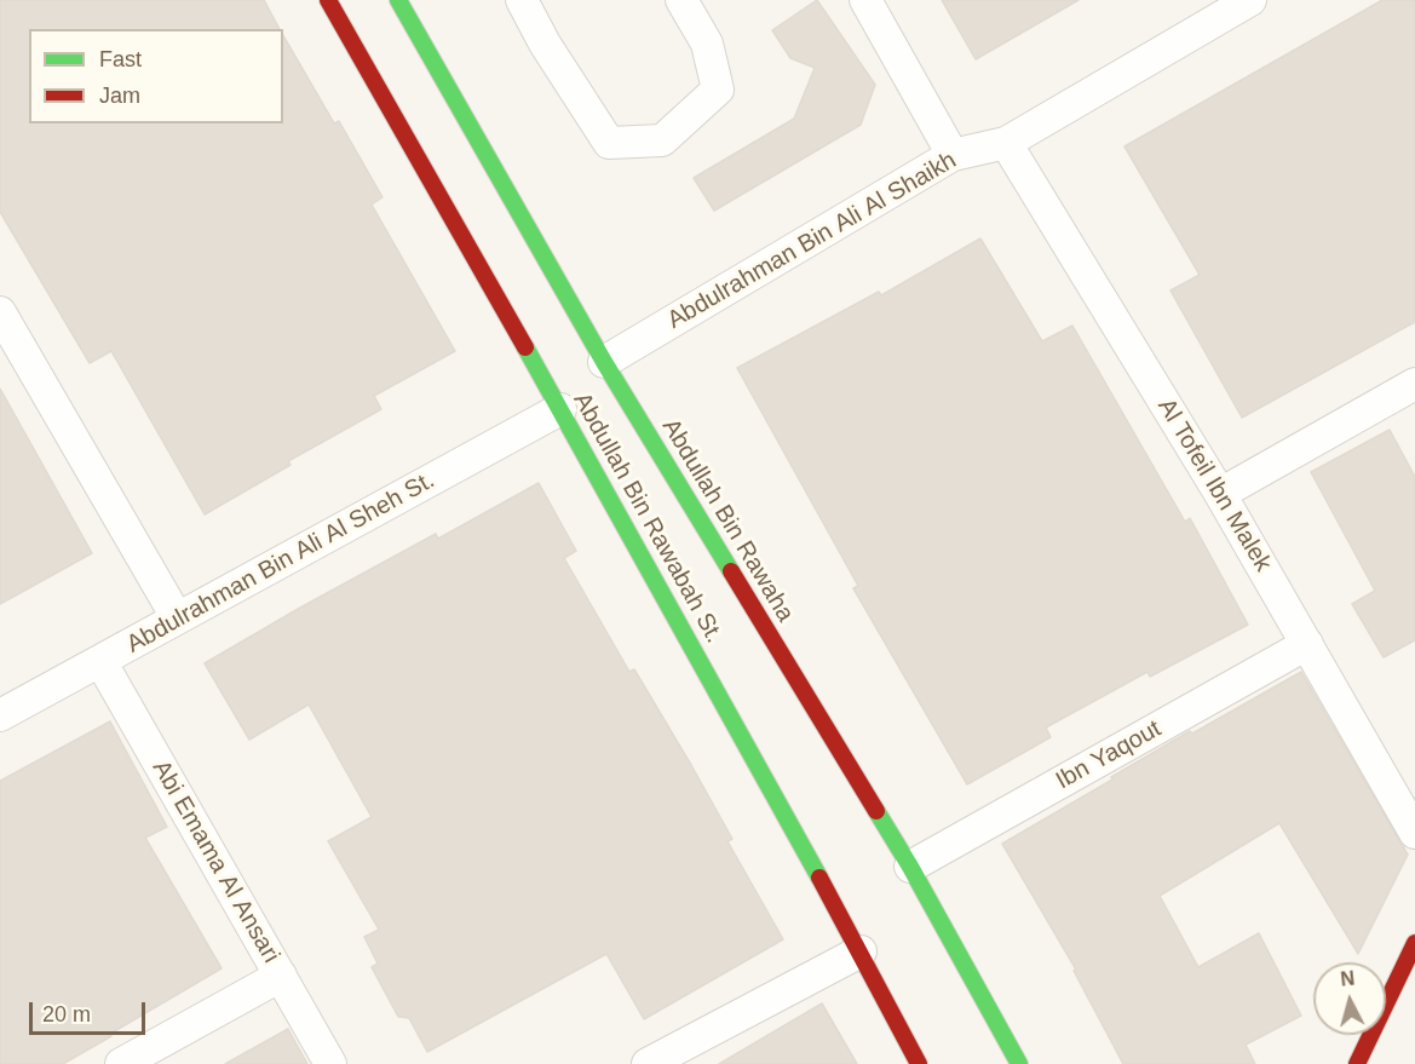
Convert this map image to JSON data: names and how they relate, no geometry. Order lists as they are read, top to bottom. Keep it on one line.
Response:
{"streets":{"street":["Abdulrahman Bin Ali Al Shaikh","Al Tofeil Ibn Malek","Abdullah Bin Rawabah St.","Abdullah Bin Rawaha","Abdulrahman Bin Ali Al Sheh St.","Ibn Yaqout","Abi Emama Al Ansari"]},"crossings":[["Abdulrahman Bin Ali Al Shaikh","Al Tofeil Ibn Malek"],["Abdulrahman Bin Ali Al Shaikh","Abdullah Bin Rawaha"],["Al Tofeil Ibn Malek","Ibn Yaqout"],["Abdullah Bin Rawabah St.","Abdulrahman Bin Ali Al Sheh St."],["Abdullah Bin Rawaha","Ibn Yaqout"],["Abdulrahman Bin Ali Al Sheh St.","Abi Emama Al Ansari"]],"legend":["Fast","Jam"],"scale_bar":"20 m","north":"top"}
